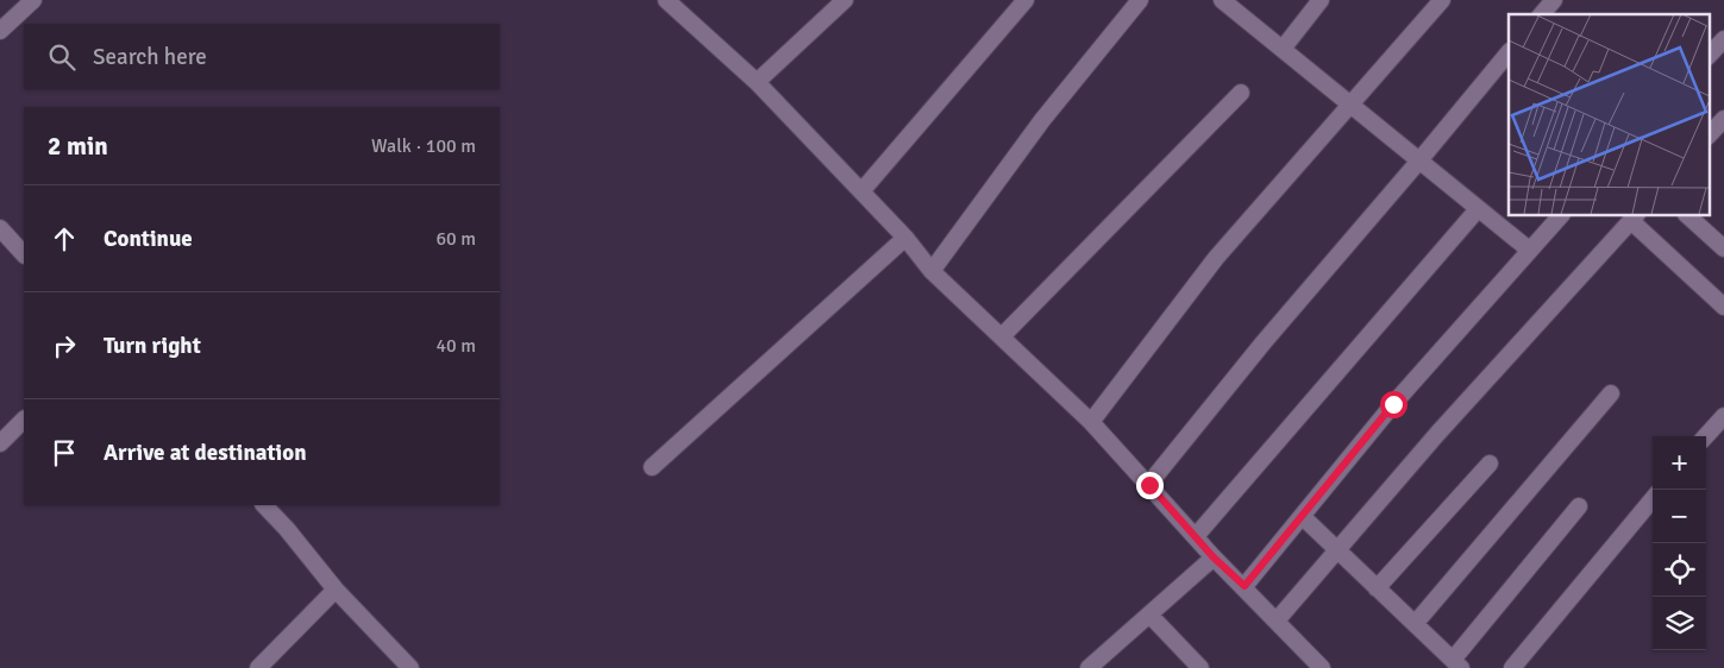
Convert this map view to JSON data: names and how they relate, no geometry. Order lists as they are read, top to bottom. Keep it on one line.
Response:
{"page":{"search":"Search here","heading":["2 min","Walk · 100 m"],"list":[["Continue","60 m"],["Turn right","40 m"],"Arrive at destination"],"map_buttons":["+","−"]}}
